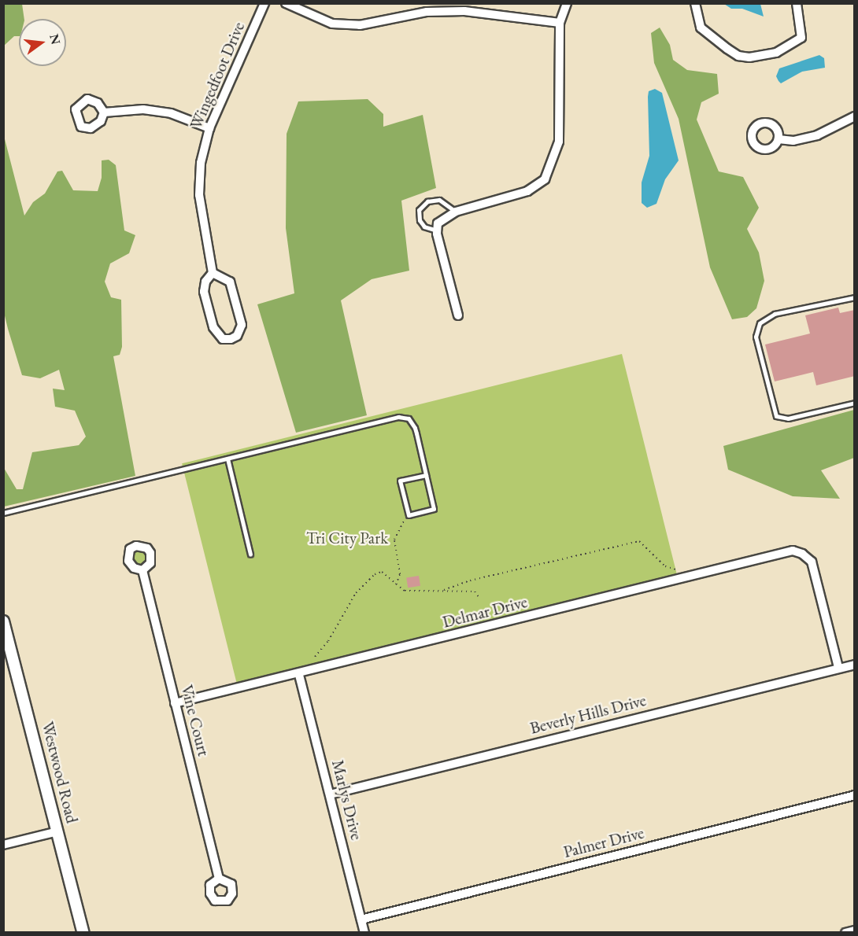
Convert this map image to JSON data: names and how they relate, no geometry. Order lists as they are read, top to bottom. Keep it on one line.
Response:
{"streets":{"street":["Wingedfoot Drive","Delmar Drive","Beverly Hills Drive","Vine Court","Westwood Road","Marlys Drive","Palmer Drive"]},"crossings":[["Delmar Drive","Beverly Hills Drive"],["Delmar Drive","Vine Court"],["Delmar Drive","Marlys Drive"],["Beverly Hills Drive","Marlys Drive"],["Marlys Drive","Palmer Drive"]],"parks":["Tri City Park"],"north":"right"}
